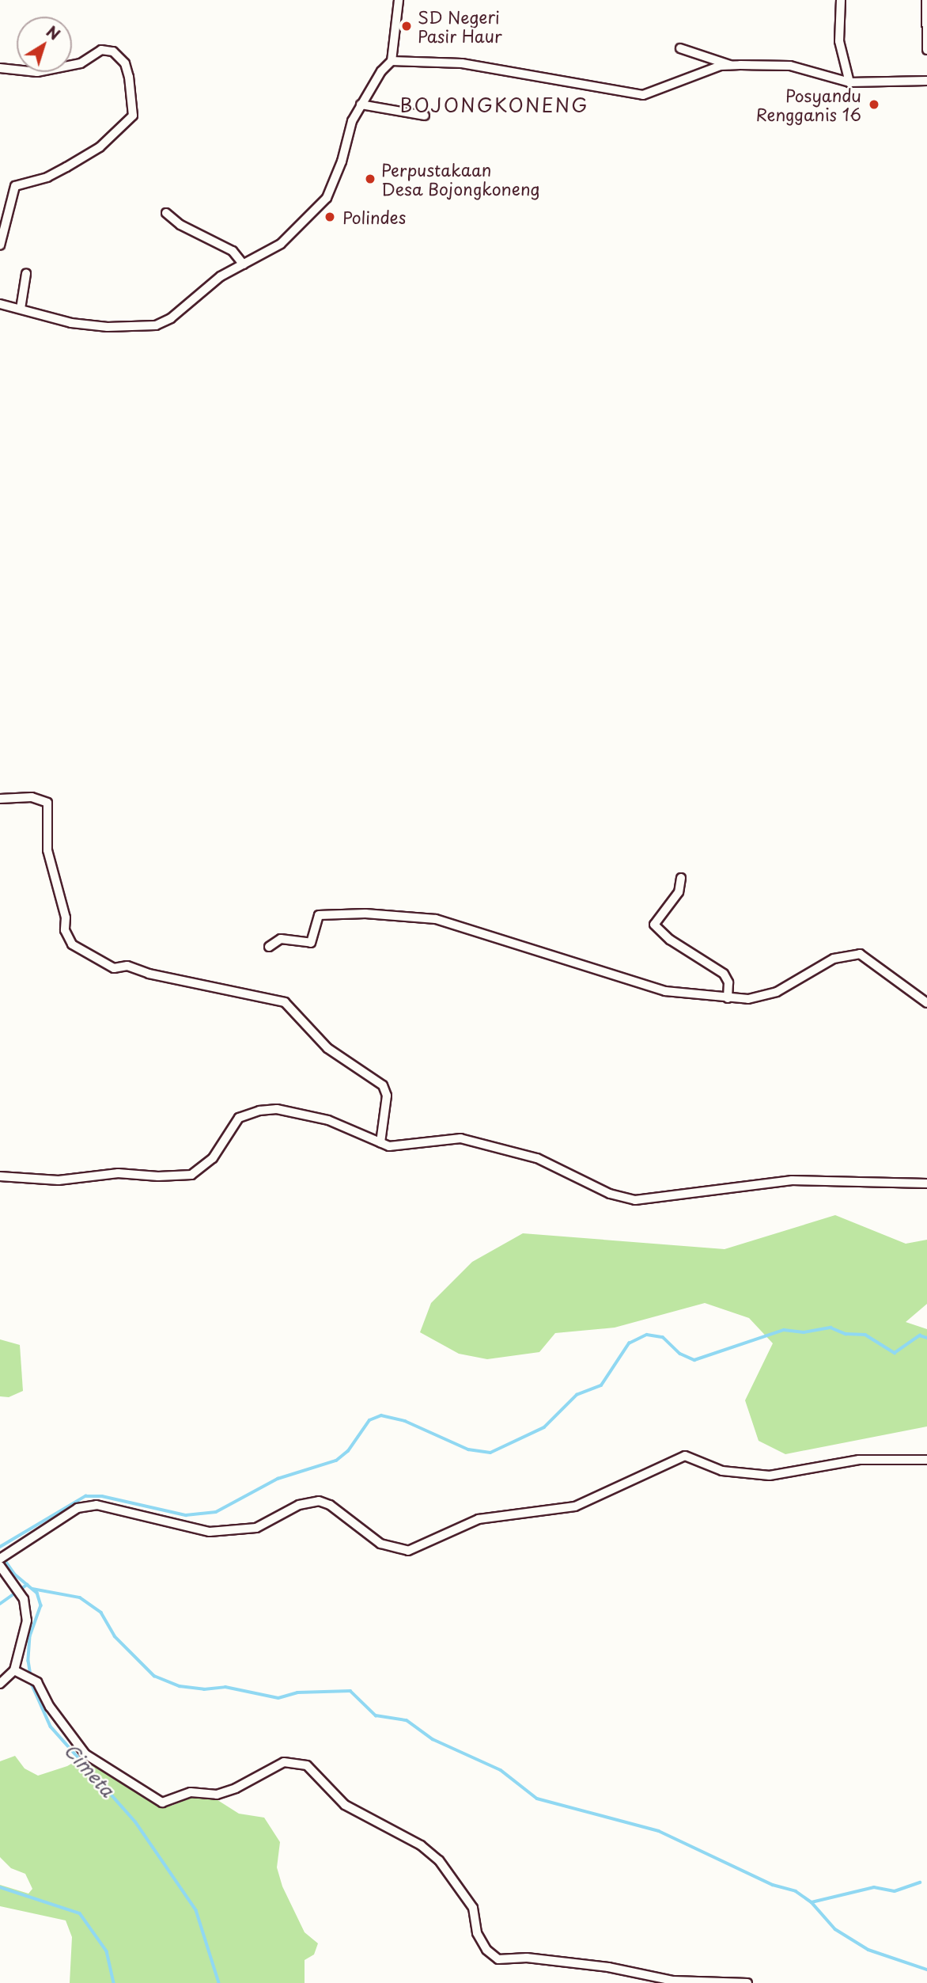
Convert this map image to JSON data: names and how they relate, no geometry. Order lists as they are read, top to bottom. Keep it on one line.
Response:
{"districts":["BOJONGKONENG"],"water":["Cimeta"],"places":["SD Negeri Pasir Haur","Posyandu Rengganis 16","Perpustakaan Desa Bojongkoneng","Polindes"],"north":"top right"}
